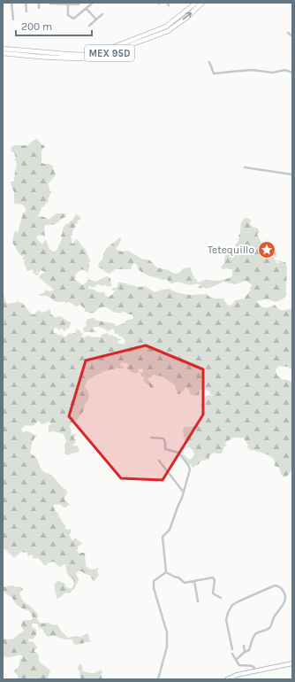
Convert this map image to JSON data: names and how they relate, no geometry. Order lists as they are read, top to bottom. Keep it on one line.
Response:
{"streets":{"highway":["MEX 95D"]},"places":{"place":["Tetequillo"]},"scale_bar":"200 m"}
